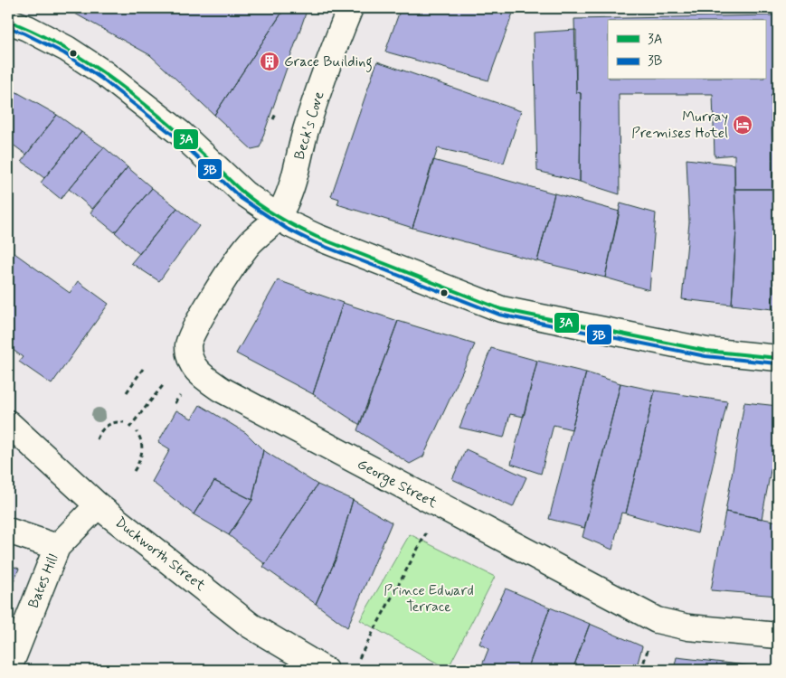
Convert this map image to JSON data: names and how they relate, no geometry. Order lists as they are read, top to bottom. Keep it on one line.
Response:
{"streets":{"street":["Beck's Cove","George Street","Duckworth Street","Bates Hill"]},"crossings":[["Beck's Cove","George Street"],["Duckworth Street","Bates Hill"]],"parks":["Prince Edward Terrace"],"places":{"building":["Grace Building"],"hotel":["Murray Premises Hotel"]},"lines":["transit line 3A","transit line 3B"],"legend":["3A","3B"]}
